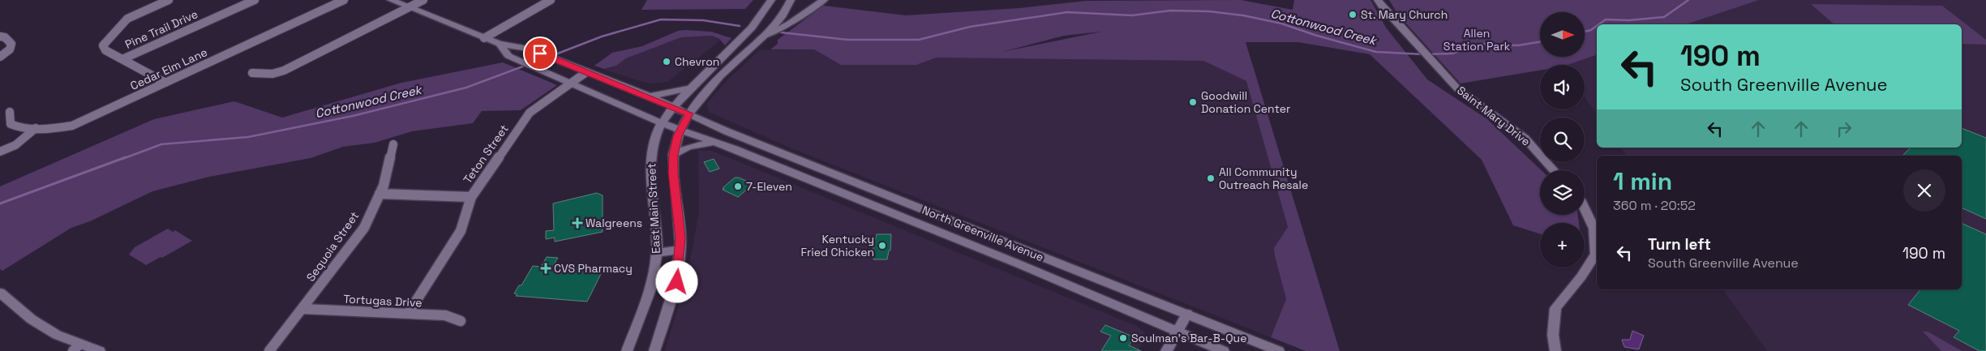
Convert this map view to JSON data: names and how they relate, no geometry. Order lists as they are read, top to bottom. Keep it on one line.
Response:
{"streets":{"main road":["Saint Mary Drive","East Main Street","North Greenville Avenue"],"street":["Pine Trail Drive","Cedar Elm Lane","Teton Street","Sequoia Street","Tortugas Drive"]},"crossings":[["Teton Street","North Greenville Avenue"],["Teton Street","Tortugas Drive"],["East Main Street","North Greenville Avenue"],["Sequoia Street","Tortugas Drive"]],"water":["Cottonwood Creek"],"parks":["Allen Station Park"],"places":{"other":["St. Mary Church","Chevron","Goodwill Donation Center","All Community Outreach Resale","7-Eleven","Kentucky Fried Chicken","Soulman's Bar-B-Que"],"health":["Walgreens","CVS Pharmacy"]},"north":"right","page":{"map_buttons":"+","turn":["190 m","South Greenville Avenue"],"heading":["1 min","360 m · 20:52"],"list":[{"name":"Turn left","note":"South Greenville Avenue","value":"190 m"}]}}
